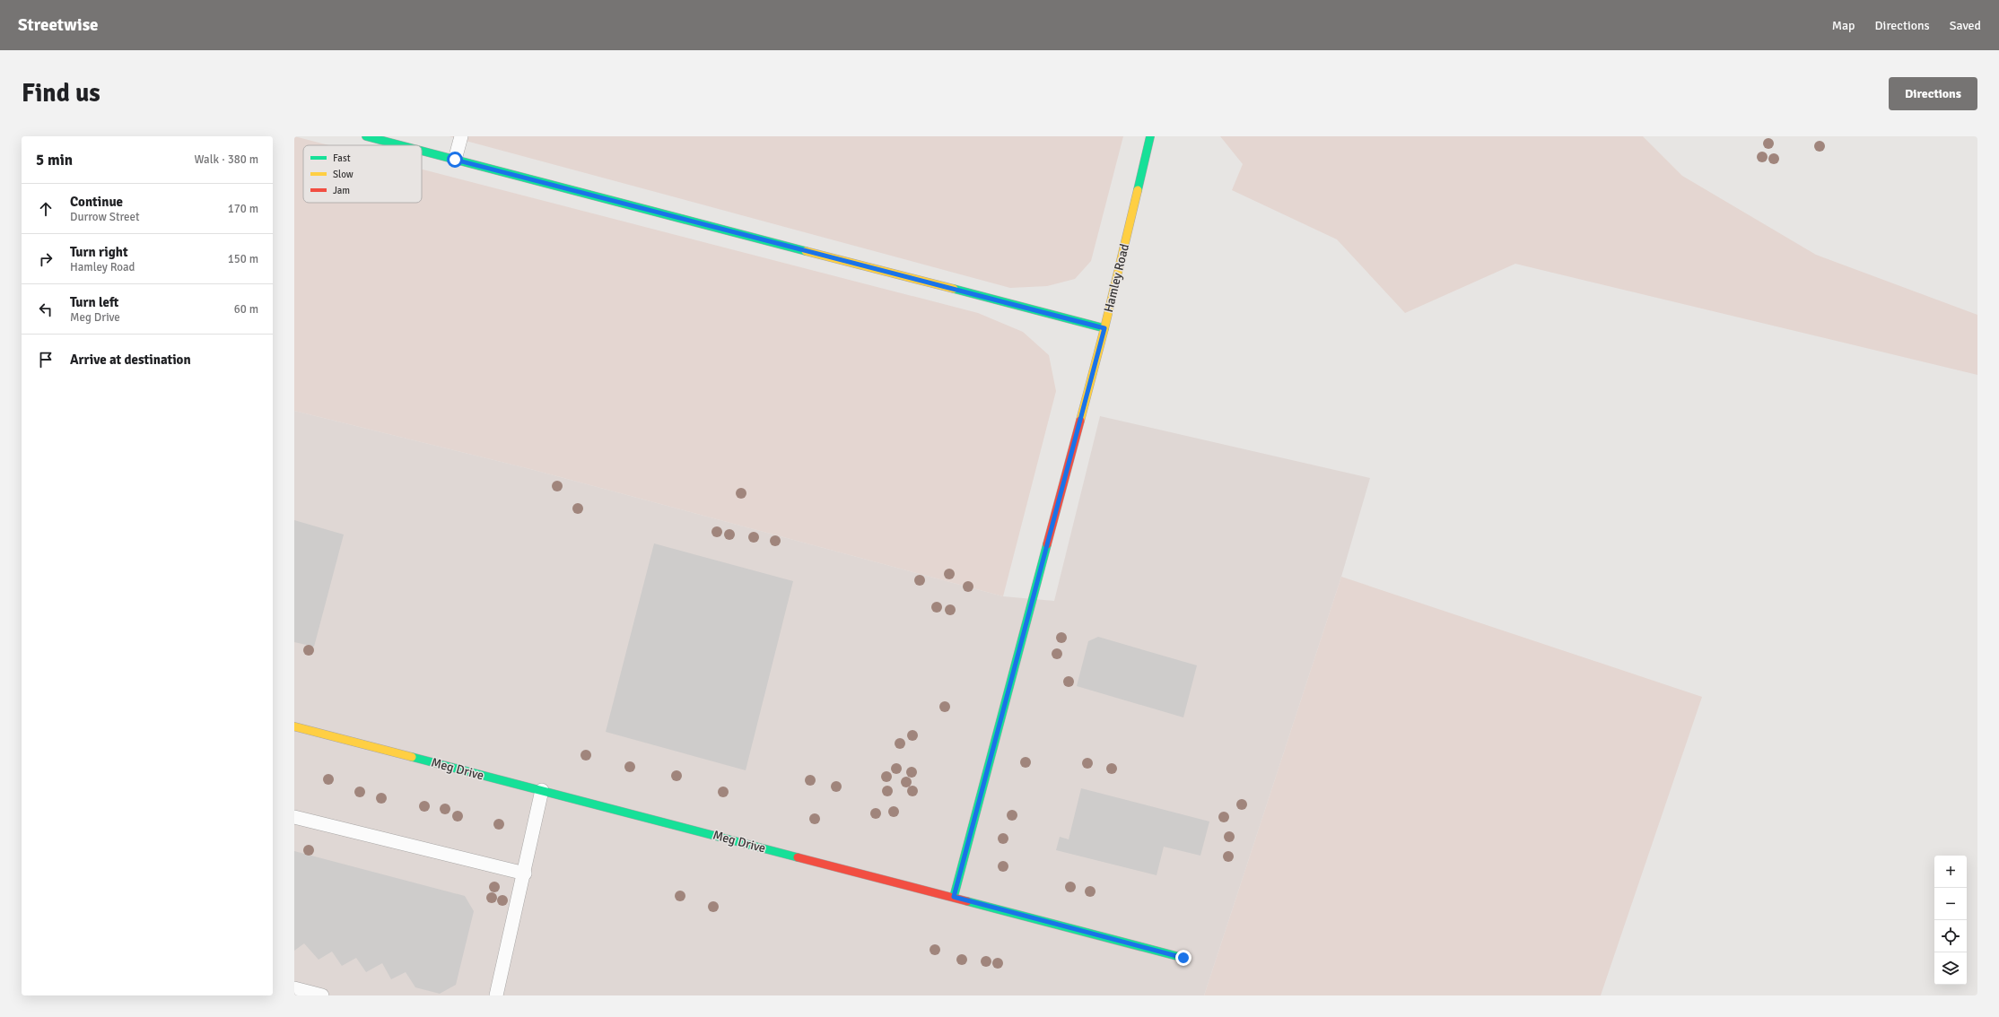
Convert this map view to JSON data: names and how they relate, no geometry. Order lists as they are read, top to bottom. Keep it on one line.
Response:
{"streets":{"street":["Hamley Road","Meg Drive"]},"crossings":[["Hamley Road","Meg Drive"]],"legend":["Fast","Slow","Jam"],"page":{"header":"Streetwise","nav":["Map","Directions","Saved"],"buttons":"Directions","title":"Find us","heading":["5 min","Walk · 380 m"],"list":[["Continue","Durrow Street","170 m"],["Turn right","Hamley Road","150 m"],["Turn left","Meg Drive","60 m"],"Arrive at destination"],"map_buttons":["+","−"]}}
